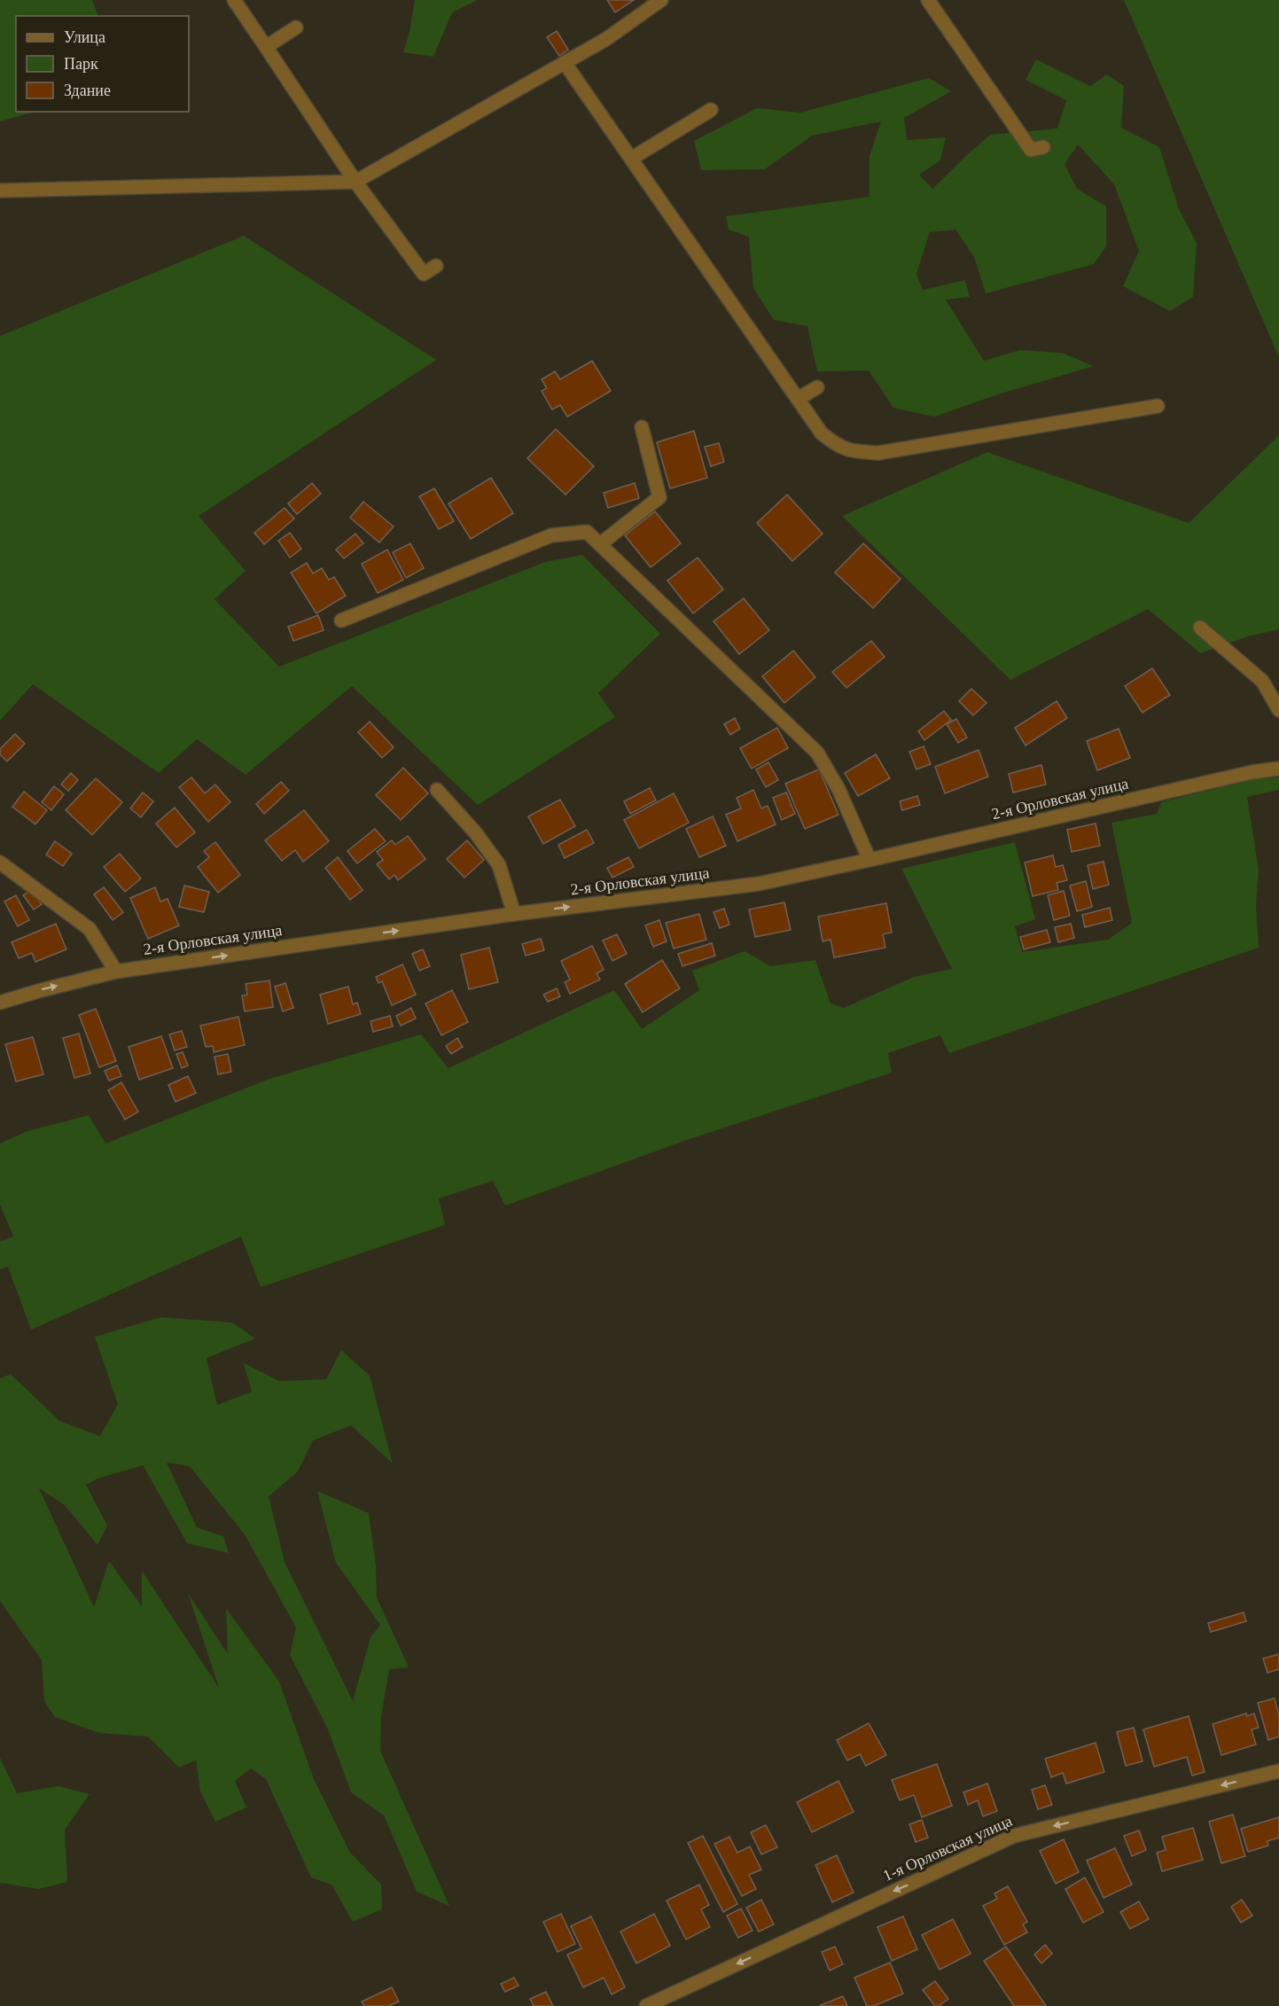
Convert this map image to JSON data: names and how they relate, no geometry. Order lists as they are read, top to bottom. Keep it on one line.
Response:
{"streets":{"street":["2-я Орловская улица","1-я Орловская улица"]},"one_way":["2-я Орловская улица","1-я Орловская улица"],"legend":["Улица","Парк","Здание"]}
